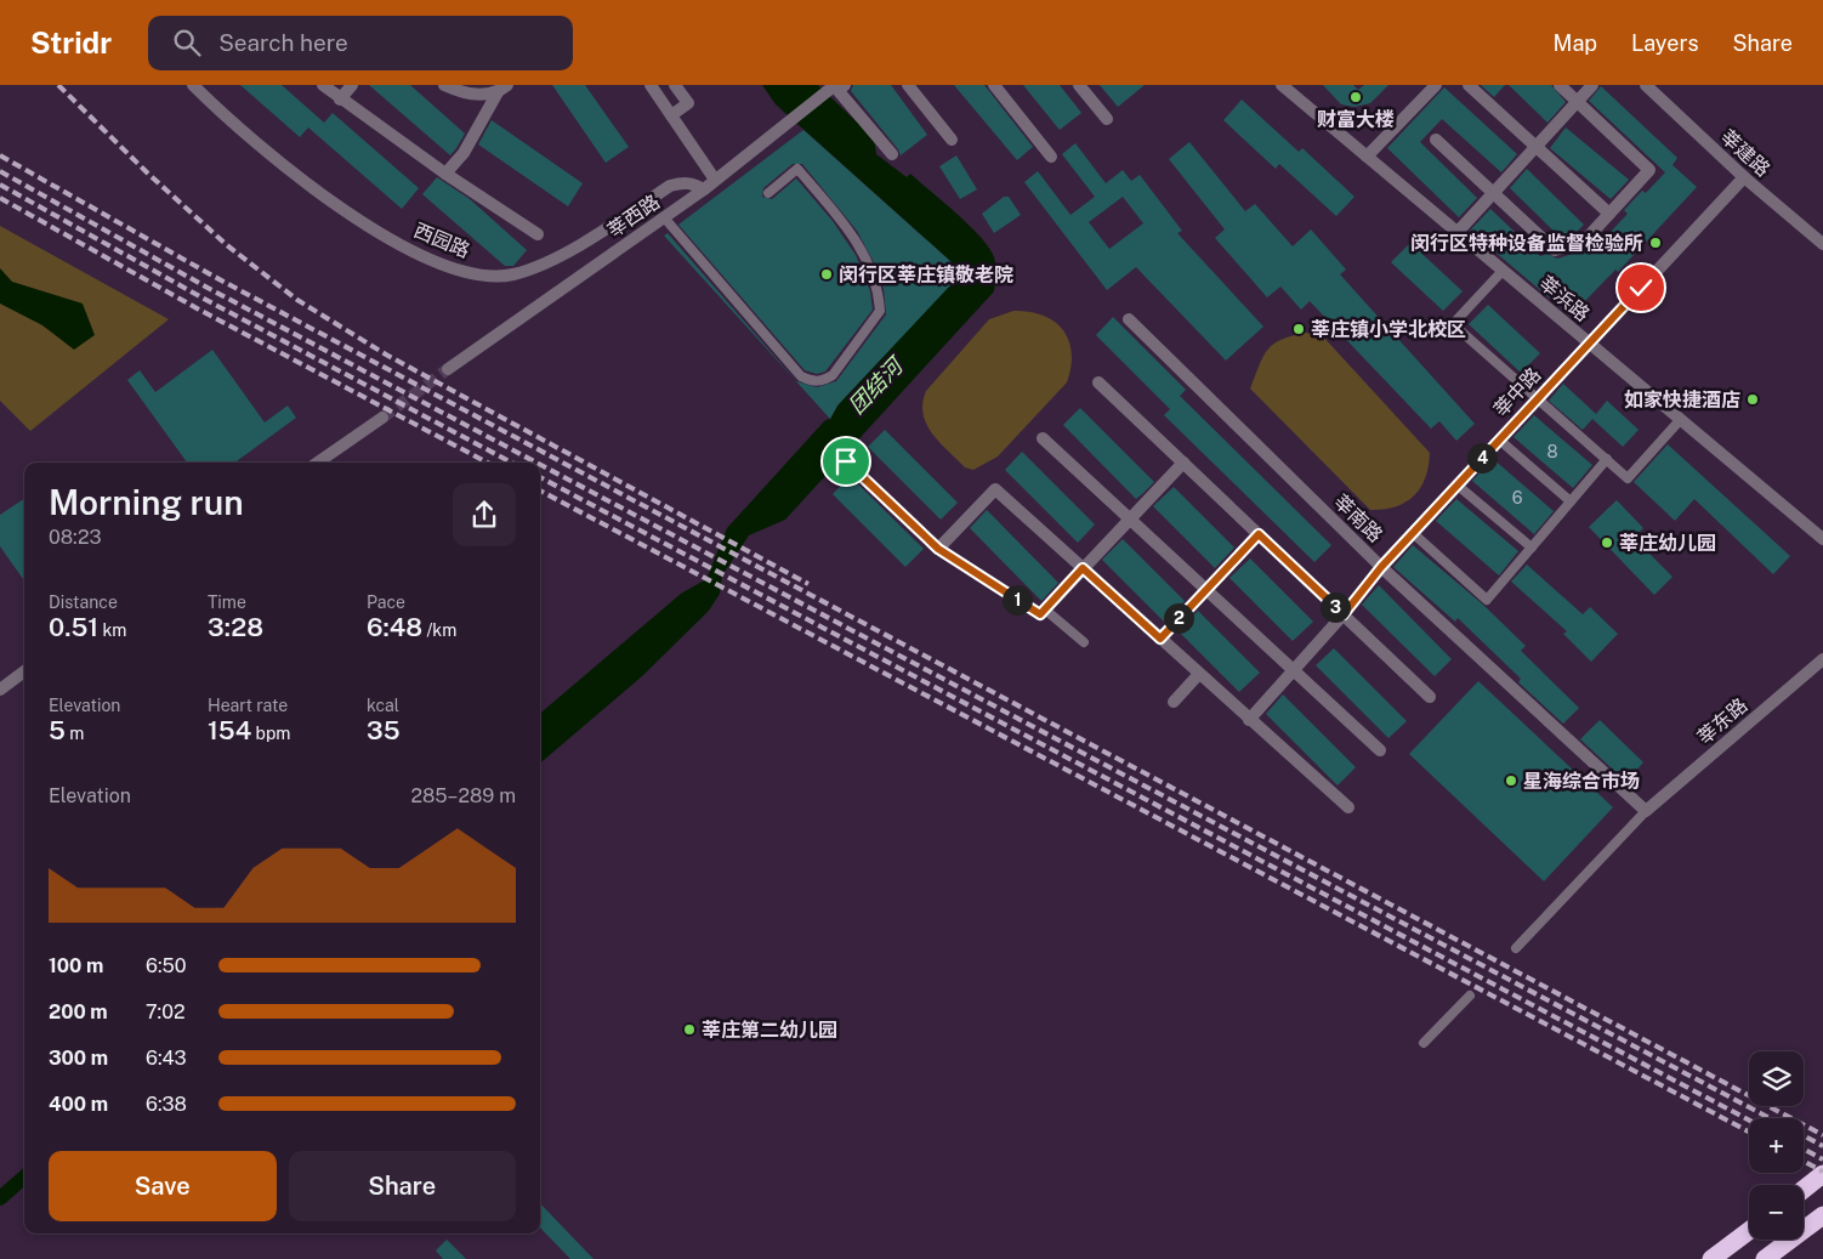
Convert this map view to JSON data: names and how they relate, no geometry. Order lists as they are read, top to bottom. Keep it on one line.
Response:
{"streets":{"street":["莘建路","莘西路","西园路","莘浜路","莘中路","莘南路","莘东路"]},"crossings":[["莘建路","莘中路"],["莘西路","西园路"],["莘浜路","莘中路"],["莘中路","莘南路"],["莘南路","莘东路"]],"water":["团结河"],"places":["财富大楼","闵行区特种设备监督检验所","闵行区莘庄镇敬老院","莘庄镇小学北校区","如家快捷酒店","莘庄幼儿园","星海综合市场","莘庄第二幼儿园"],"house_numbers":["8","6"],"page":{"header":"Stridr","search":"Search here","nav":["Map","Layers","Share"],"pins":["4","1","3","2"],"heading":["Morning run","08:23"],"stats":[["Distance","0.51 km"],["Time","3:28"],["Pace","6:48 /km"],["Elevation","5 m"],["Heart rate","154 bpm"],["kcal","35"]],"chart":["Elevation","285–289 m"],"list":[{"name":"100 m","note":"6:50"},{"name":"200 m","note":"7:02"},{"name":"300 m","note":"6:43"},{"name":"400 m","note":"6:38"}],"map_buttons":["+","−"],"buttons":["Save","Share"]}}
